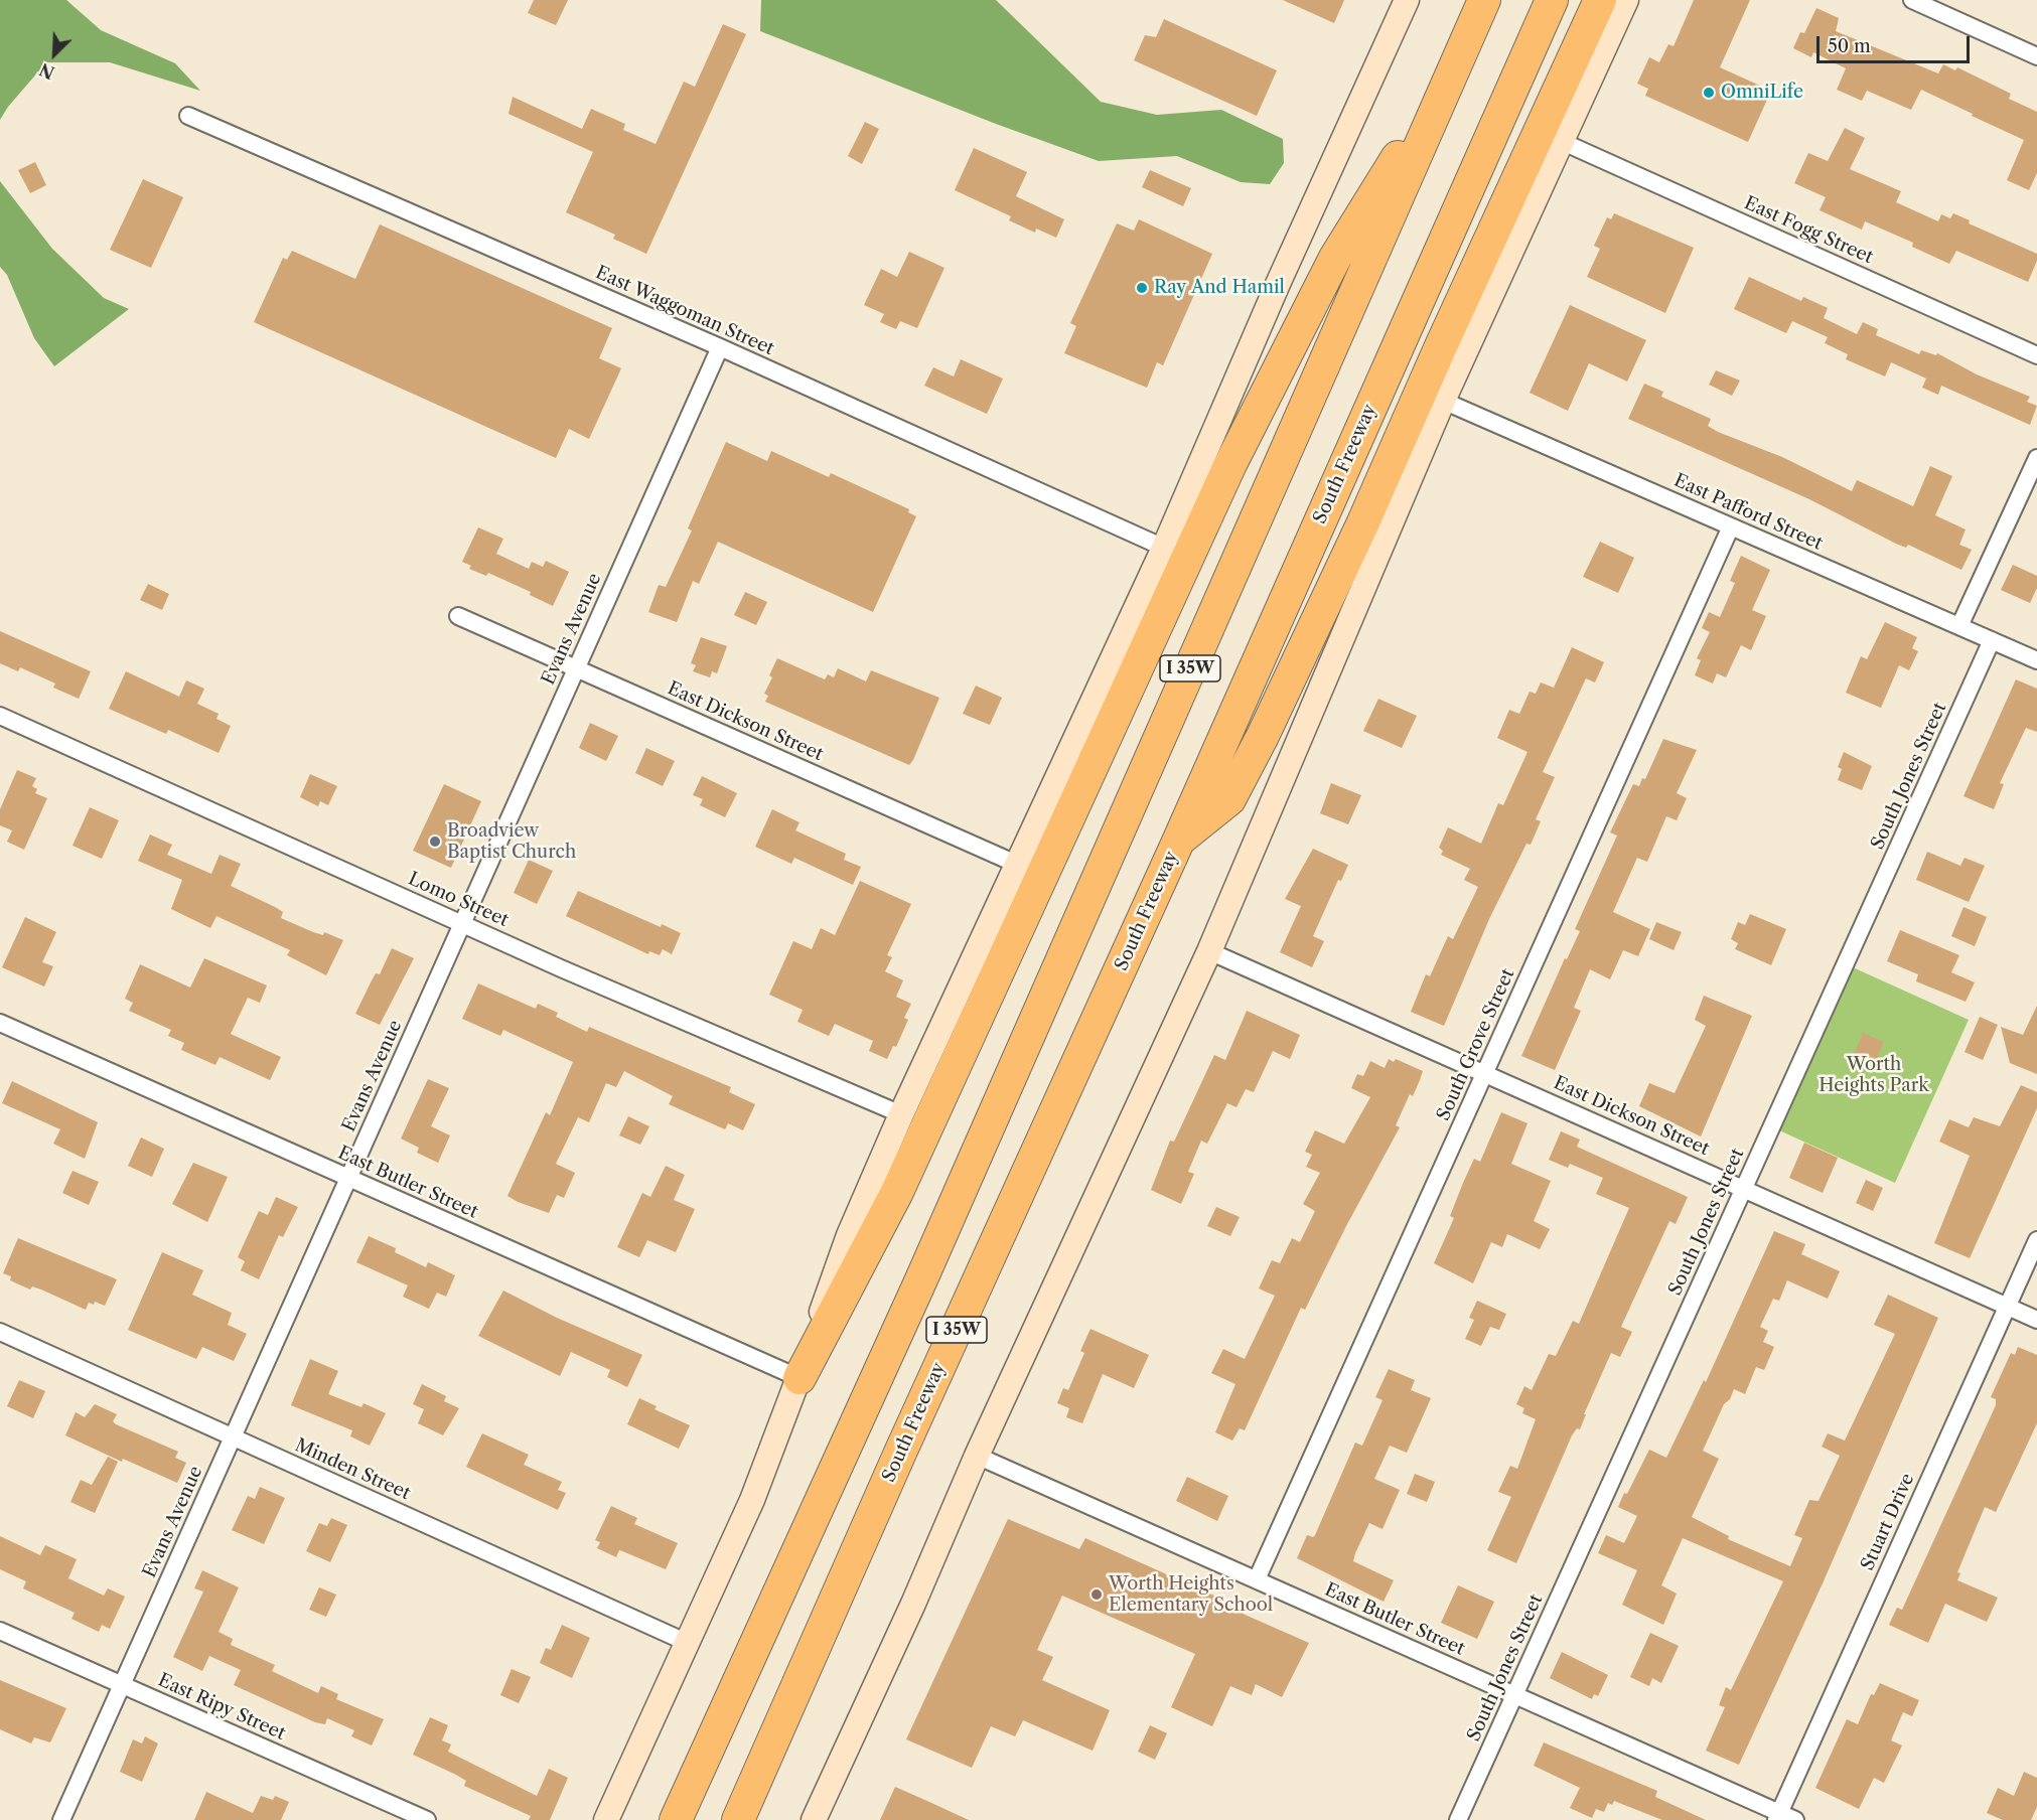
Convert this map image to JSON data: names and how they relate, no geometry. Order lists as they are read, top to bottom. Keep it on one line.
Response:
{"streets":{"highway":["South Freeway","I 35W"],"street":["East Fogg Street","East Waggoman Street","East Pafford Street","Evans Avenue","East Dickson Street","South Jones Street","Lomo Street","South Grove Street","East Butler Street","Minden Street","Stuart Drive","East Ripy Street"]},"crossings":[["East Waggoman Street","Evans Avenue"],["East Pafford Street","South Jones Street"],["East Pafford Street","South Grove Street"],["Evans Avenue","East Dickson Street"],["Evans Avenue","Lomo Street"],["Evans Avenue","East Butler Street"],["Evans Avenue","Minden Street"],["Evans Avenue","East Ripy Street"],["East Dickson Street","South Jones Street"],["East Dickson Street","South Grove Street"],["East Dickson Street","Stuart Drive"],["South Jones Street","East Butler Street"],["South Grove Street","East Butler Street"],["East Butler Street","Stuart Drive"]],"parks":["Worth Heights Park"],"places":["OmniLife","Ray And Hamil","Broadview Baptist Church","Worth Heights Elementary School"],"scale_bar":"50 m","north":"bottom left"}
